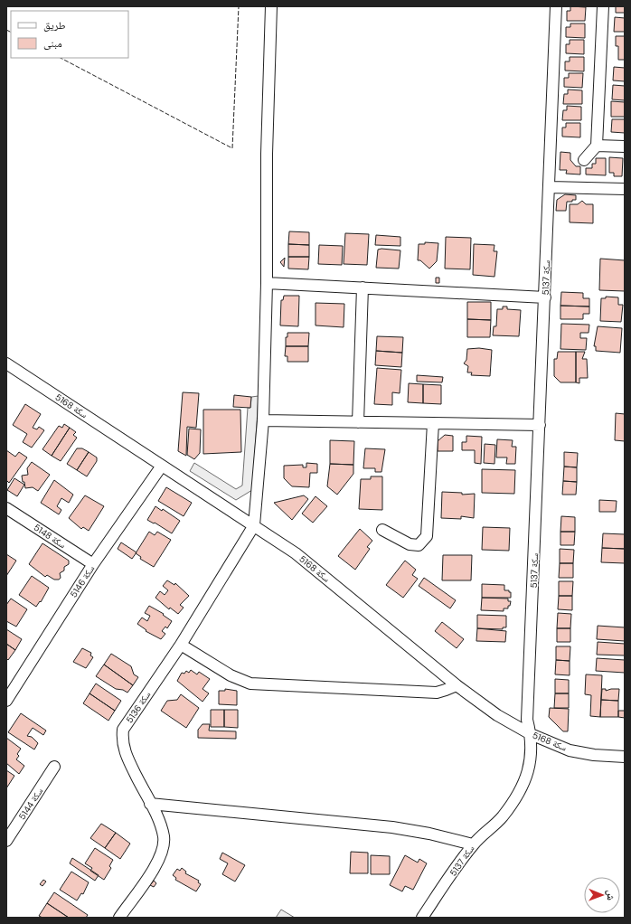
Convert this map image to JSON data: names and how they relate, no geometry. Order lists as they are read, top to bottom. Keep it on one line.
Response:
{"streets":{"street":["سكة 5137","سكة 5168","سكة 5148","سكة 5146","سكة 5136","سكة 5144"]},"crossings":[["سكة 5137","سكة 5168"],["سكة 5168","سكة 5146"],["سكة 5168","سكة 5136"],["سكة 5148","سكة 5146"]],"legend":["طريق","مبنى"],"north":"right"}
